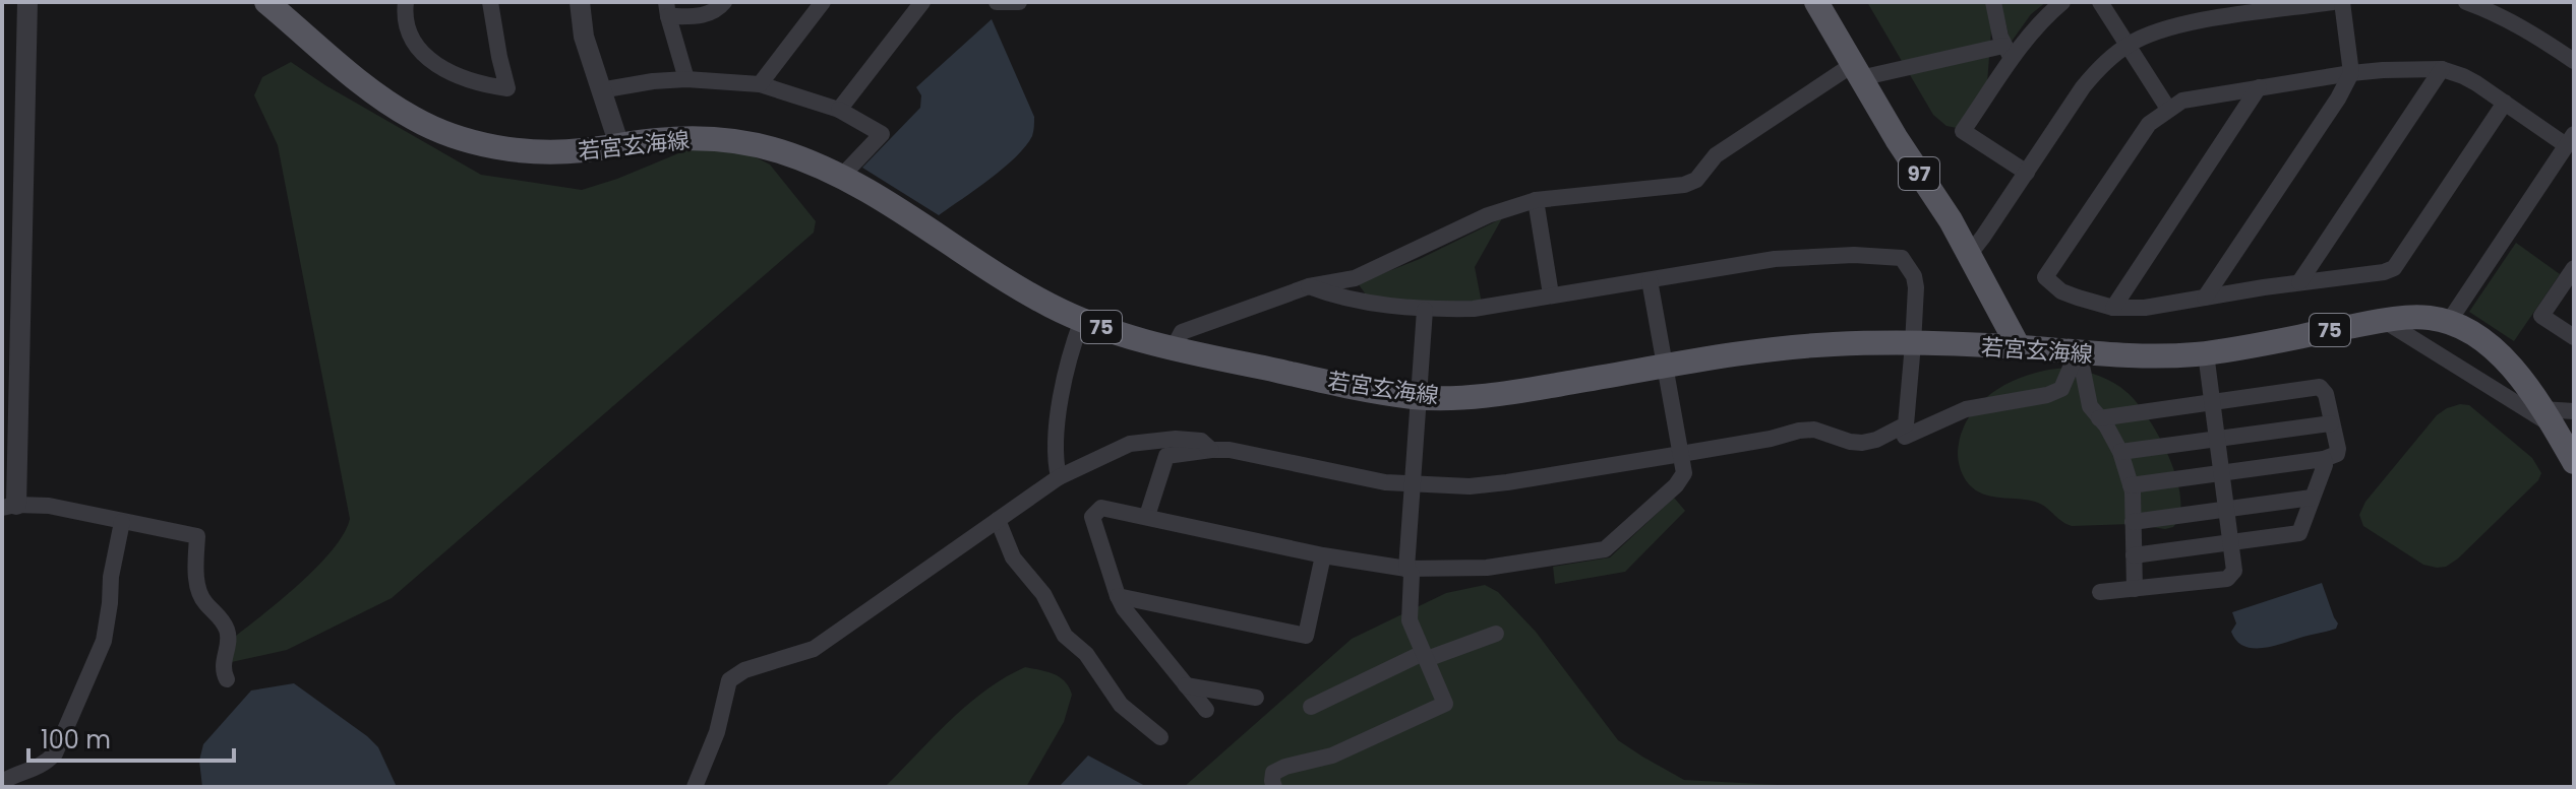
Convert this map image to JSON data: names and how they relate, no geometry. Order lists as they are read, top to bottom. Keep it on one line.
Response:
{"streets":{"main road":["若宮玄海線","97","75"]},"crossings":[["若宮玄海線","97"]],"scale_bar":"100 m"}
